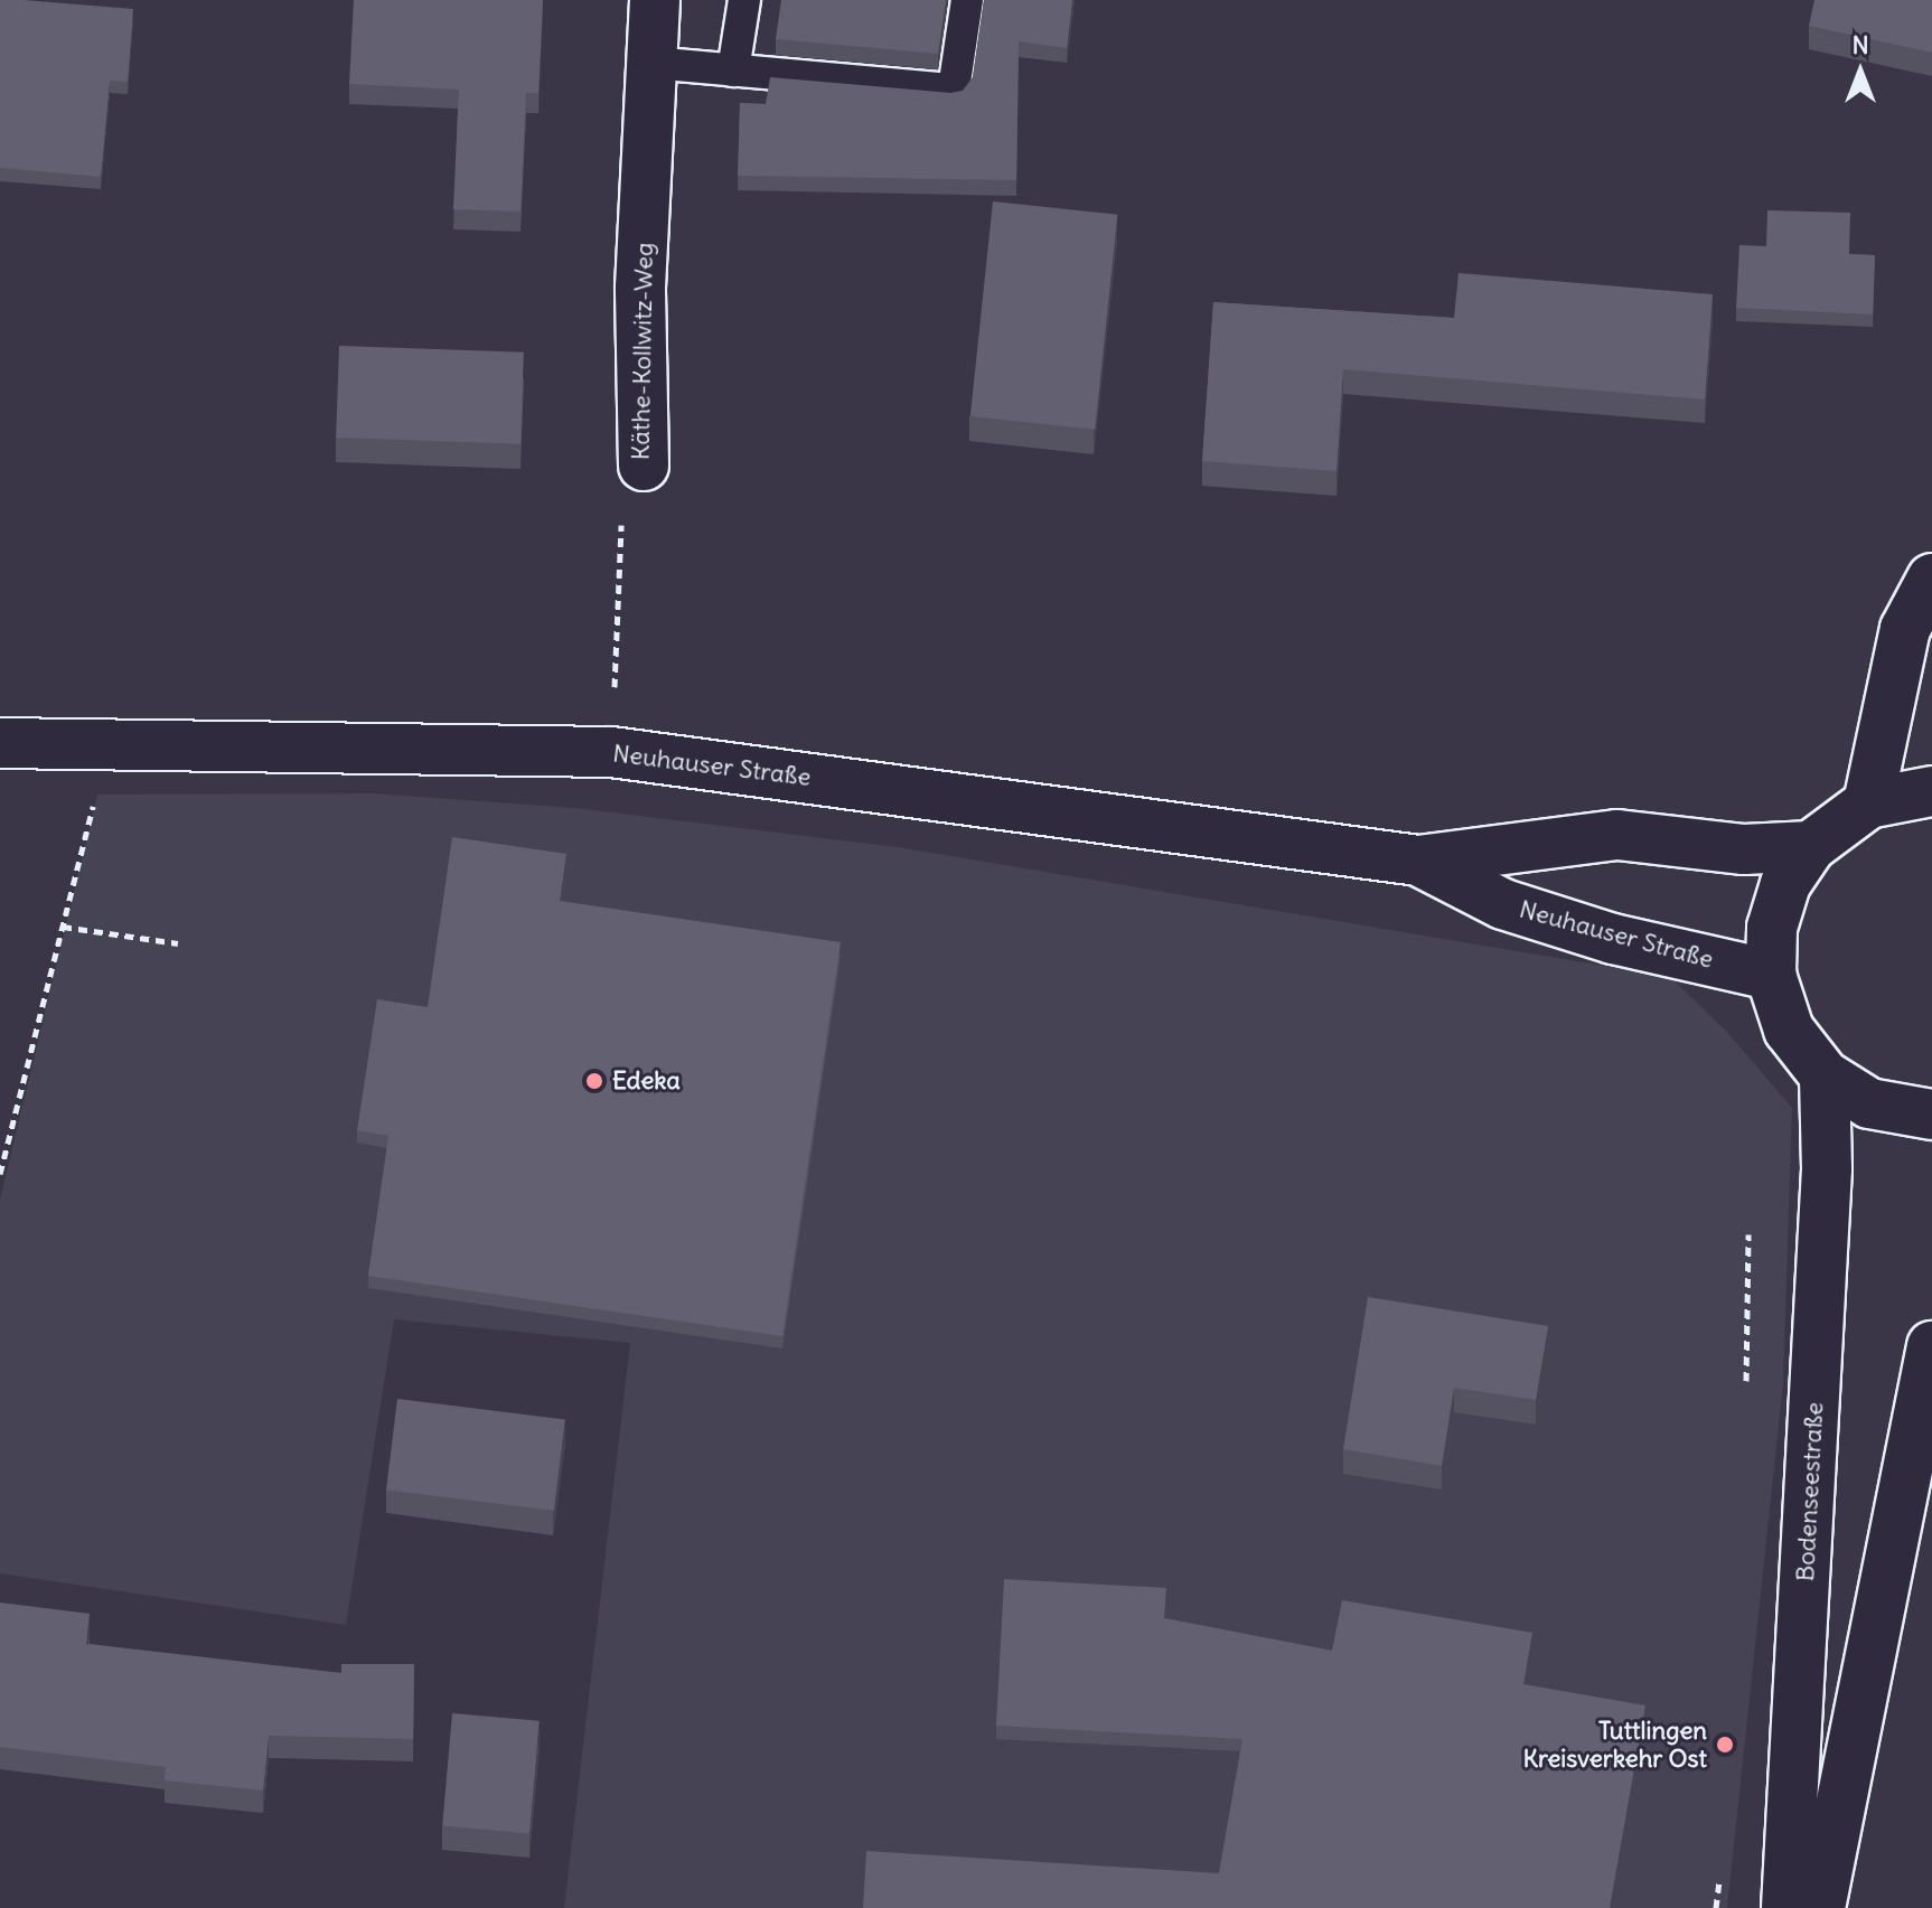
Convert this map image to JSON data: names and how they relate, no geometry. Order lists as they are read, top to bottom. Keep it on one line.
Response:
{"streets":{"street":["Käthe-Kollwitz-Weg","Neuhauser Straße","Bodenseestraße"]},"crossings":[["Käthe-Kollwitz-Weg","Neuhauser Straße"]],"places":["Edeka","Tuttlingen Kreisverkehr Ost"],"north":"top"}
